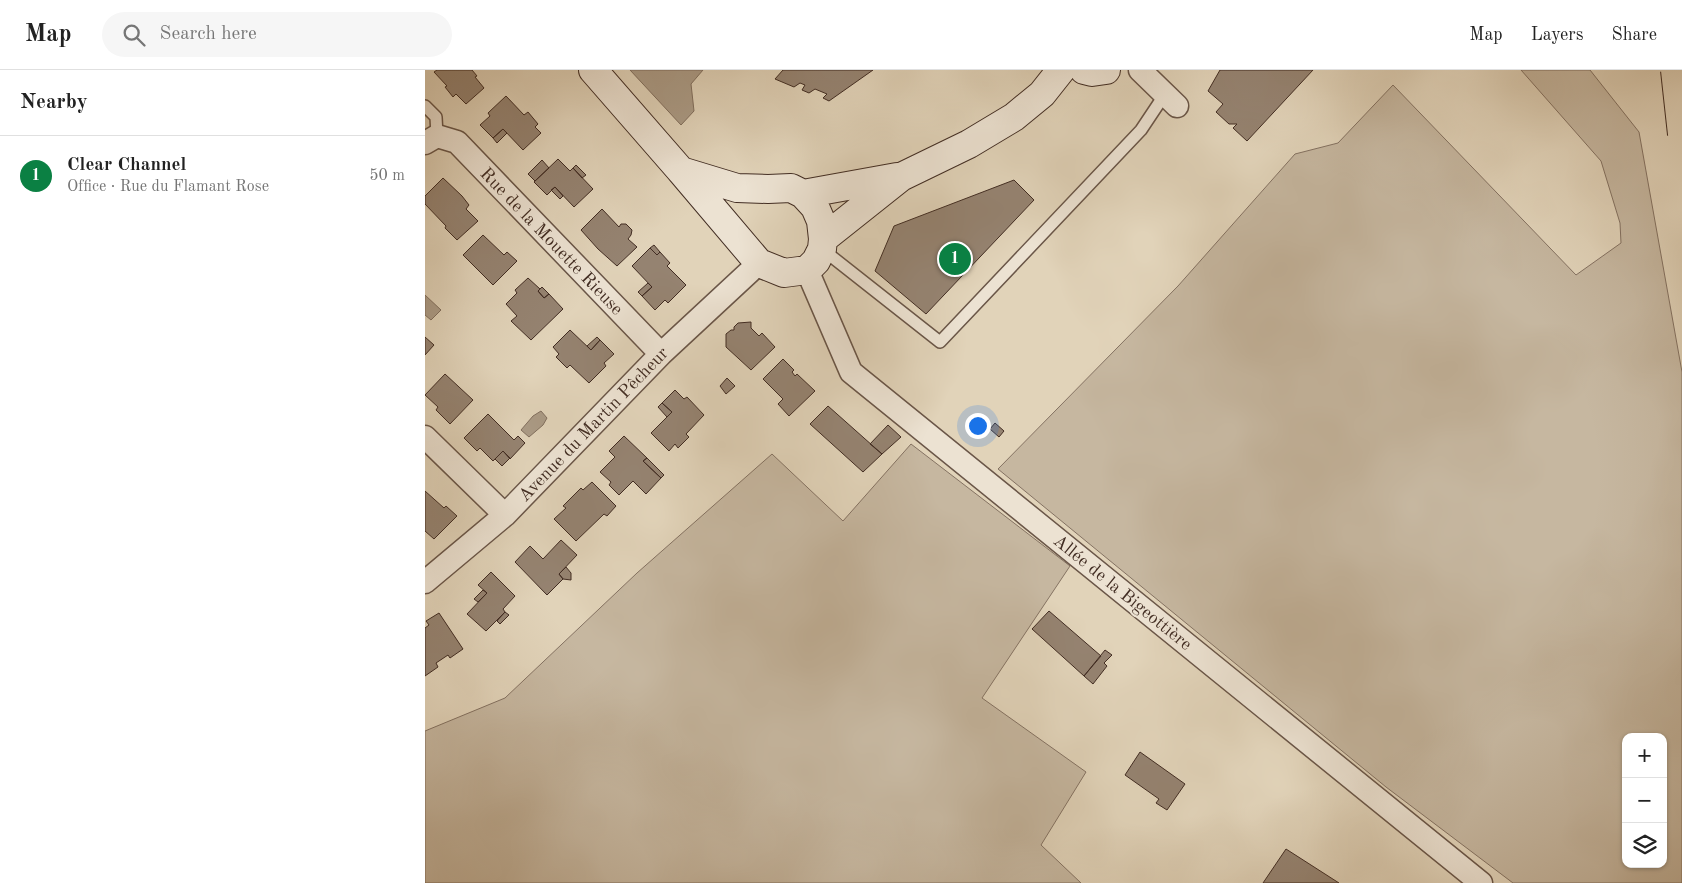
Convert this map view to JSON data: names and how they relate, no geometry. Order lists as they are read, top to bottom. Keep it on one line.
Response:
{"streets":{"street":["Rue de la Mouette Rieuse","Avenue du Martin Pêcheur","Allée de la Bigeottière"]},"crossings":[["Rue de la Mouette Rieuse","Avenue du Martin Pêcheur"]],"page":{"header":"Map","search":"Search here","nav":["Map","Layers","Share"],"heading":"Nearby","list":[{"mark":"1","name":"Clear Channel","note":"Office · Rue du Flamant Rose","value":"50 m"}],"pins":"1","map_buttons":["+","−"]}}
